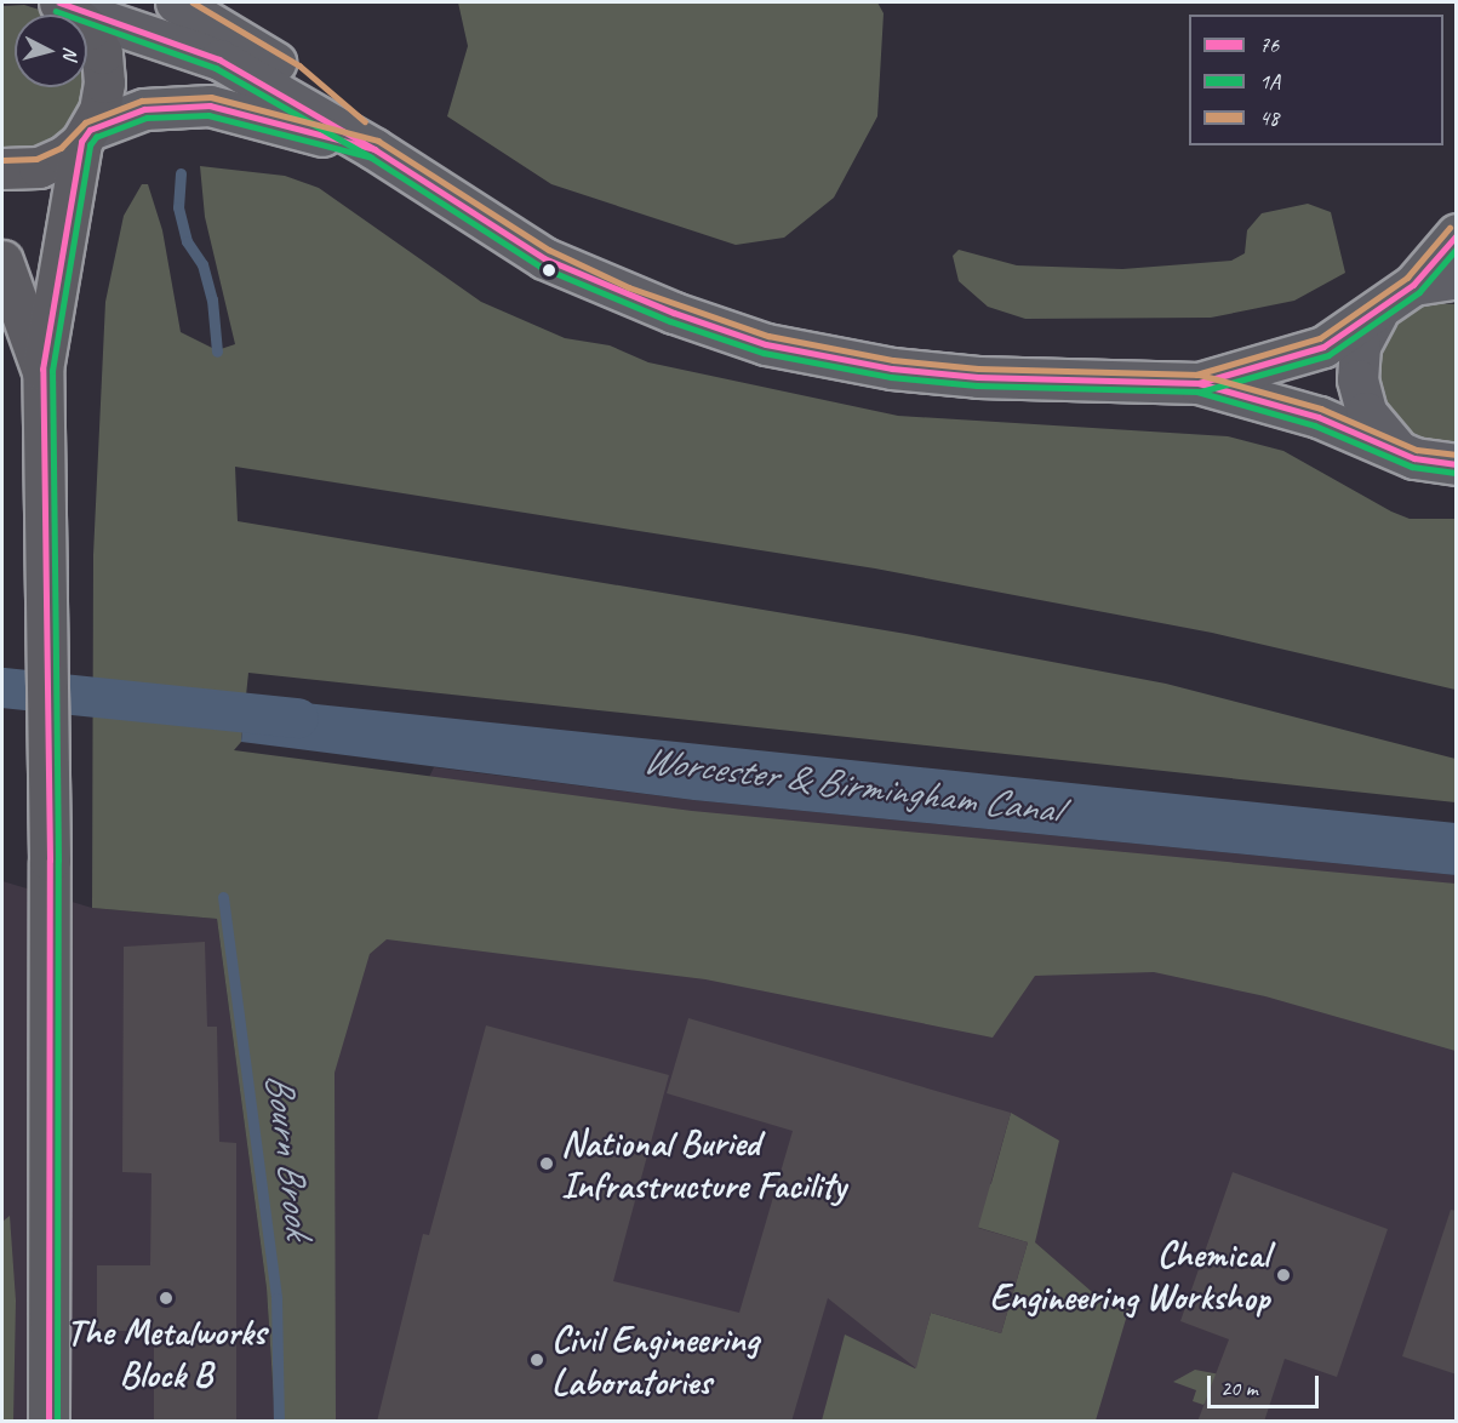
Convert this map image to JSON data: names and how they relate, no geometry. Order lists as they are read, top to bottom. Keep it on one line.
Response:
{"water":["Worcester & Birmingham Canal","Bourn Brook"],"places":["National Buried Infrastructure Facility","Chemical Engineering Workshop","The Metalworks Block B","Civil Engineering Laboratories"],"lines":["transit line 76","transit line 48","transit line 1A"],"legend":["76","1A","48"],"scale_bar":"20 m","north":"right"}
